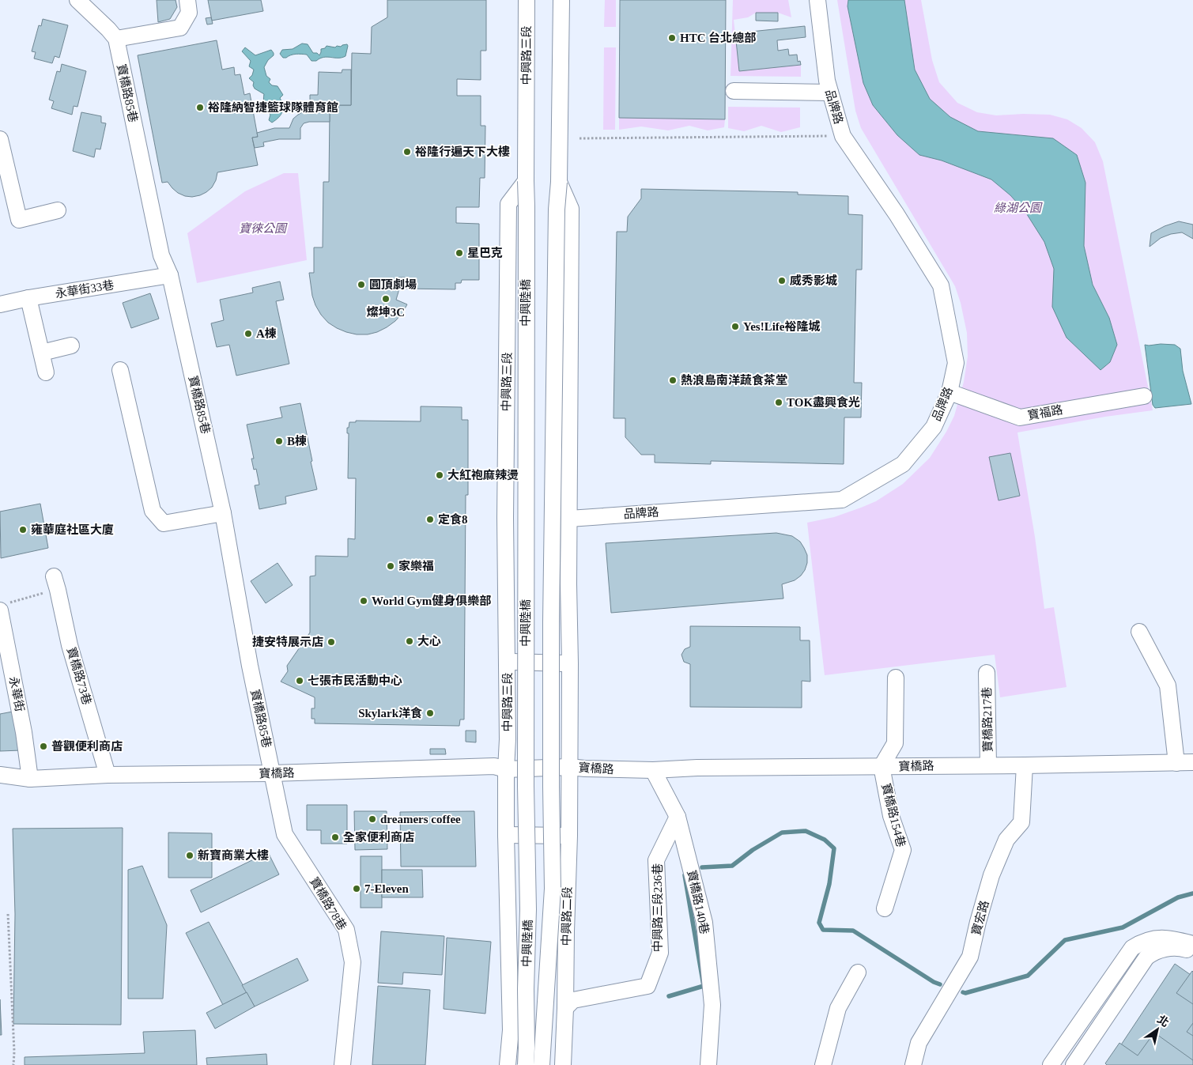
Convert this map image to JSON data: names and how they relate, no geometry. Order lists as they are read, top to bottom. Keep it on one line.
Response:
{"streets":{"street":["中興路三段","寶橋路85巷","品牌路","永華街33巷","中興陸橋","寶福路","寶橋路73巷","永華街","寶橋路217巷","寶橋路","寶橋路154巷","寶橋路140巷","寶橋路78巷","中興路三段236巷","中興路二段","寶宏路"]},"crossings":[["中興路三段","中興陸橋"],["中興路三段","寶橋路"],["寶橋路85巷","永華街33巷"],["寶橋路85巷","寶橋路"],["寶橋路85巷","寶橋路78巷"],["品牌路","寶福路"],["寶橋路73巷","寶橋路"],["永華街","寶橋路"],["寶橋路217巷","寶橋路"],["寶橋路","寶橋路154巷"],["寶橋路","寶橋路140巷"],["寶橋路","寶橋路78巷"],["寶橋路","中興路二段"],["寶橋路","寶宏路"],["寶橋路140巷","中興路三段236巷"],["中興路三段236巷","中興路二段"]],"parks":["綠湖公園","寶徠公園"],"places":["HTC 台北總部","裕隆納智捷籃球隊體育館","裕隆行遍天下大樓","星巴克","威秀影城","圓頂劇場","燦坤3C","Yes!Life裕隆城","A棟","熱浪島南洋蔬食茶堂","TOK盡興食光","B棟","大紅袍麻辣燙","定食8","雍華庭社區大廈","家樂福","World Gym健身俱樂部","大心","捷安特展示店","七張市民活動中心","Skylark洋食","普觀便利商店","dreamers coffee","全家便利商店","新寶商業大樓","7-Eleven"],"north":"top right"}
